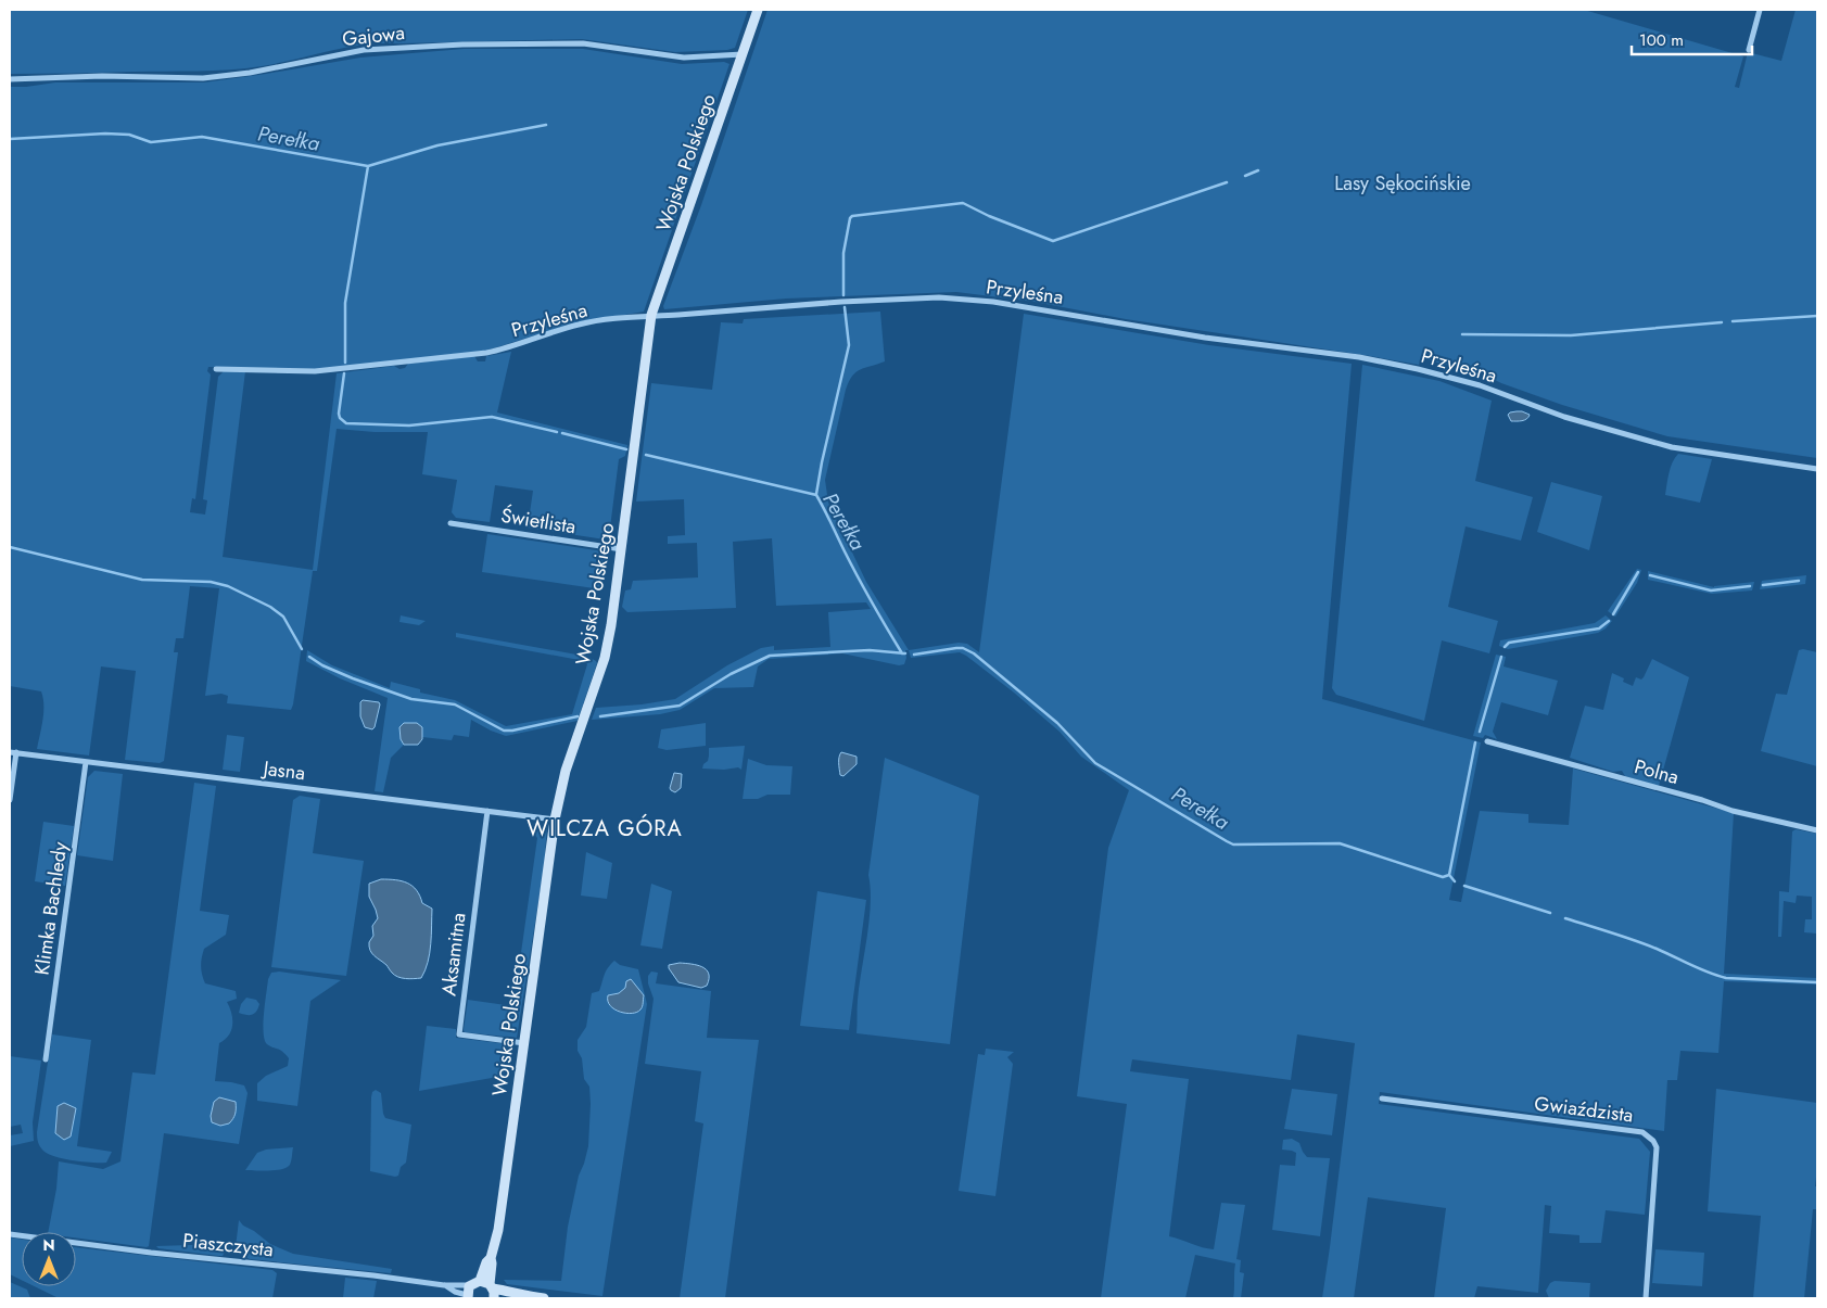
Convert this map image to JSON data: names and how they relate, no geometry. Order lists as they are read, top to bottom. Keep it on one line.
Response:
{"streets":{"street":["Gajowa","Wojska Polskiego","Przyleśna","Świetlista","Jasna","Polna","Klimka Bachledy","Aksamitna","Gwiaździsta","Piaszczysta"]},"crossings":[["Gajowa","Wojska Polskiego"],["Wojska Polskiego","Przyleśna"],["Wojska Polskiego","Świetlista"],["Wojska Polskiego","Jasna"],["Wojska Polskiego","Aksamitna"],["Wojska Polskiego","Piaszczysta"],["Jasna","Klimka Bachledy"],["Jasna","Aksamitna"]],"districts":["WILCZA GÓRA"],"water":["Perełka"],"parks":["Lasy Sękocińskie"],"scale_bar":"100 m","north":"top"}
